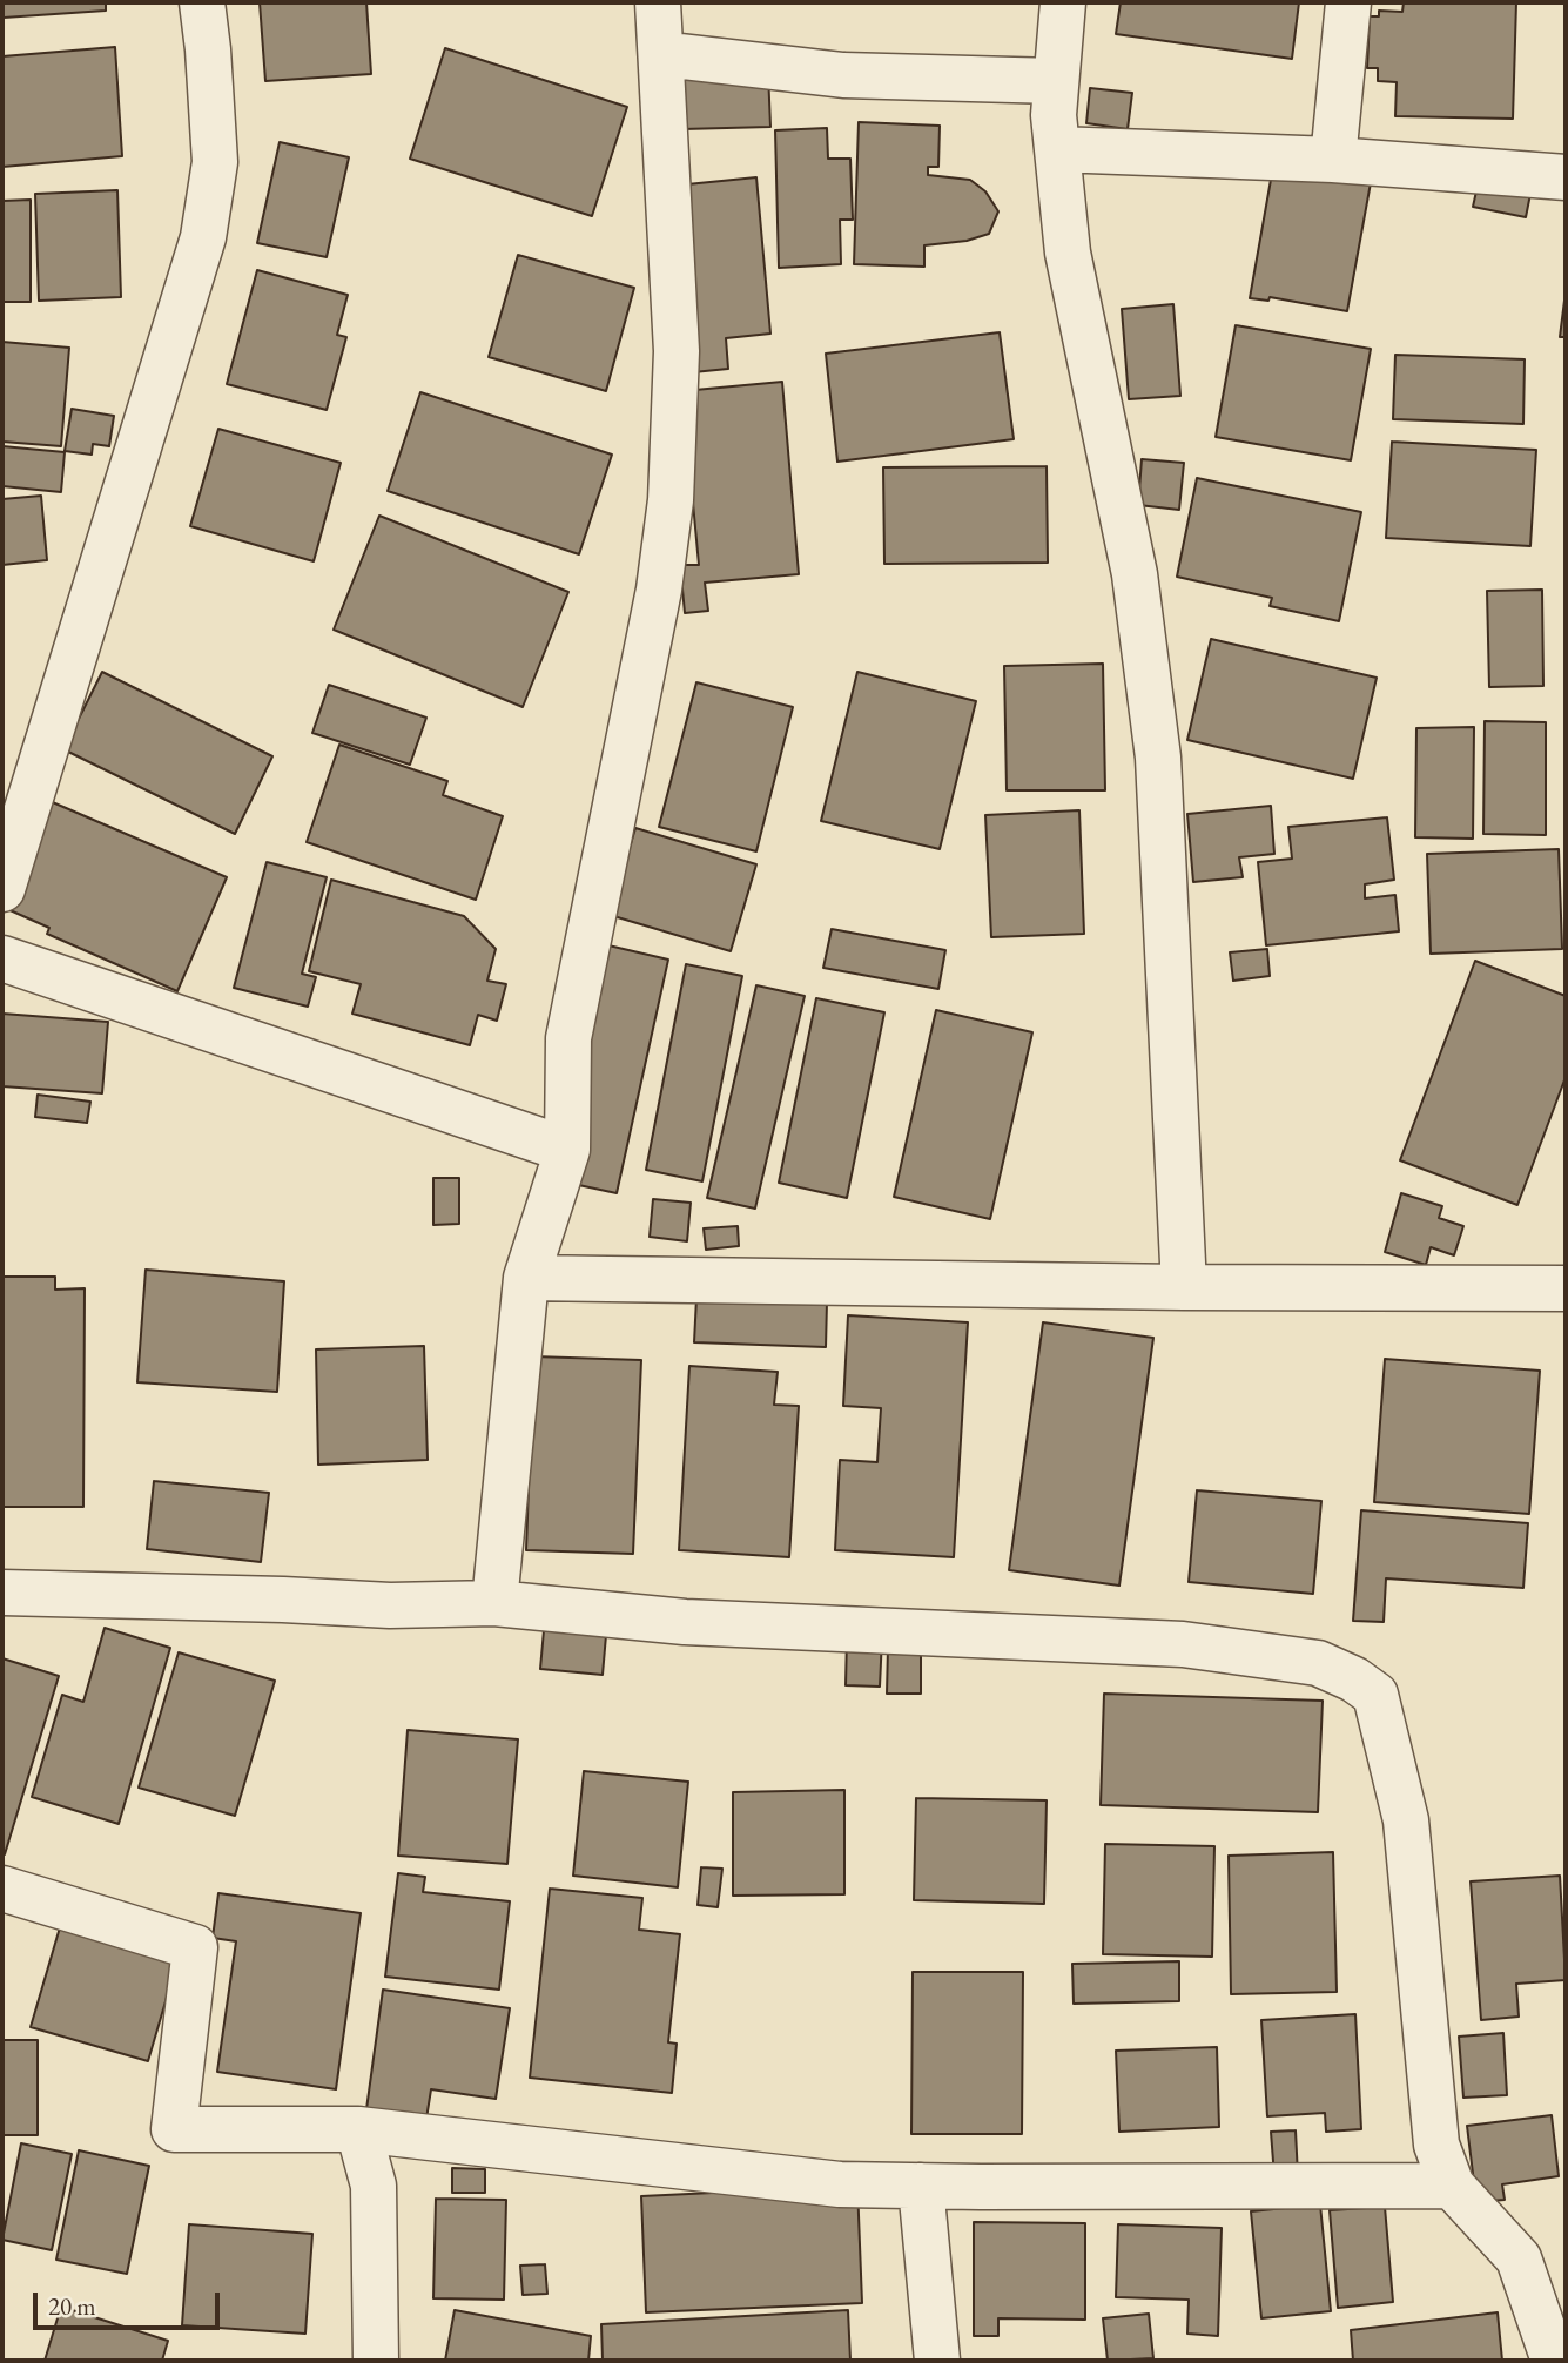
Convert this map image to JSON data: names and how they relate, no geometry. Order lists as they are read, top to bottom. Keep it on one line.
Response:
{"scale_bar":"20 m"}
